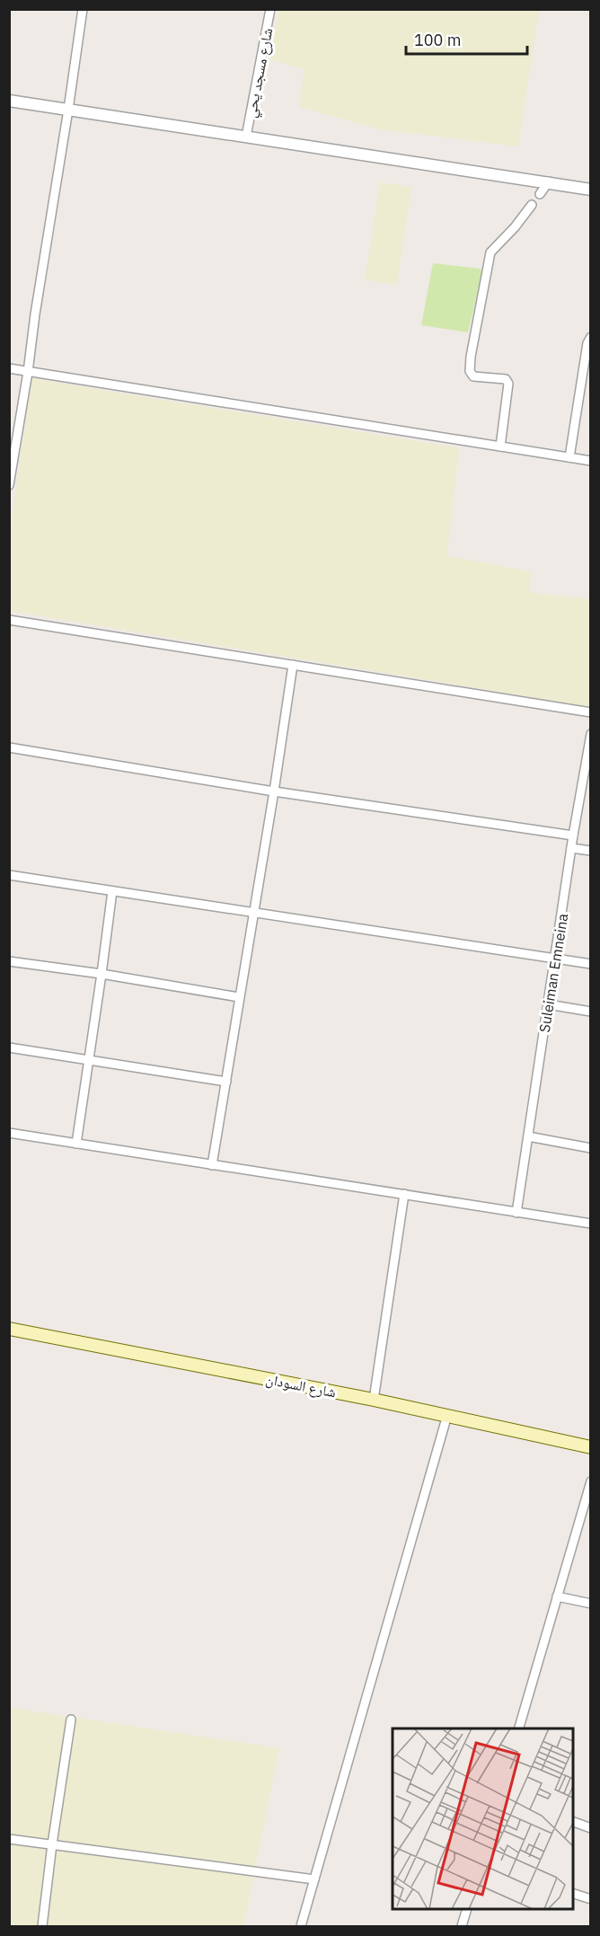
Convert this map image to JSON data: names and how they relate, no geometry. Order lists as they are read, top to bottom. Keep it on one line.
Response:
{"streets":{"main road":["شارع السودان"],"street":["شارع مسجد يحي","Suleiman Emneina"]},"scale_bar":"100 m"}
